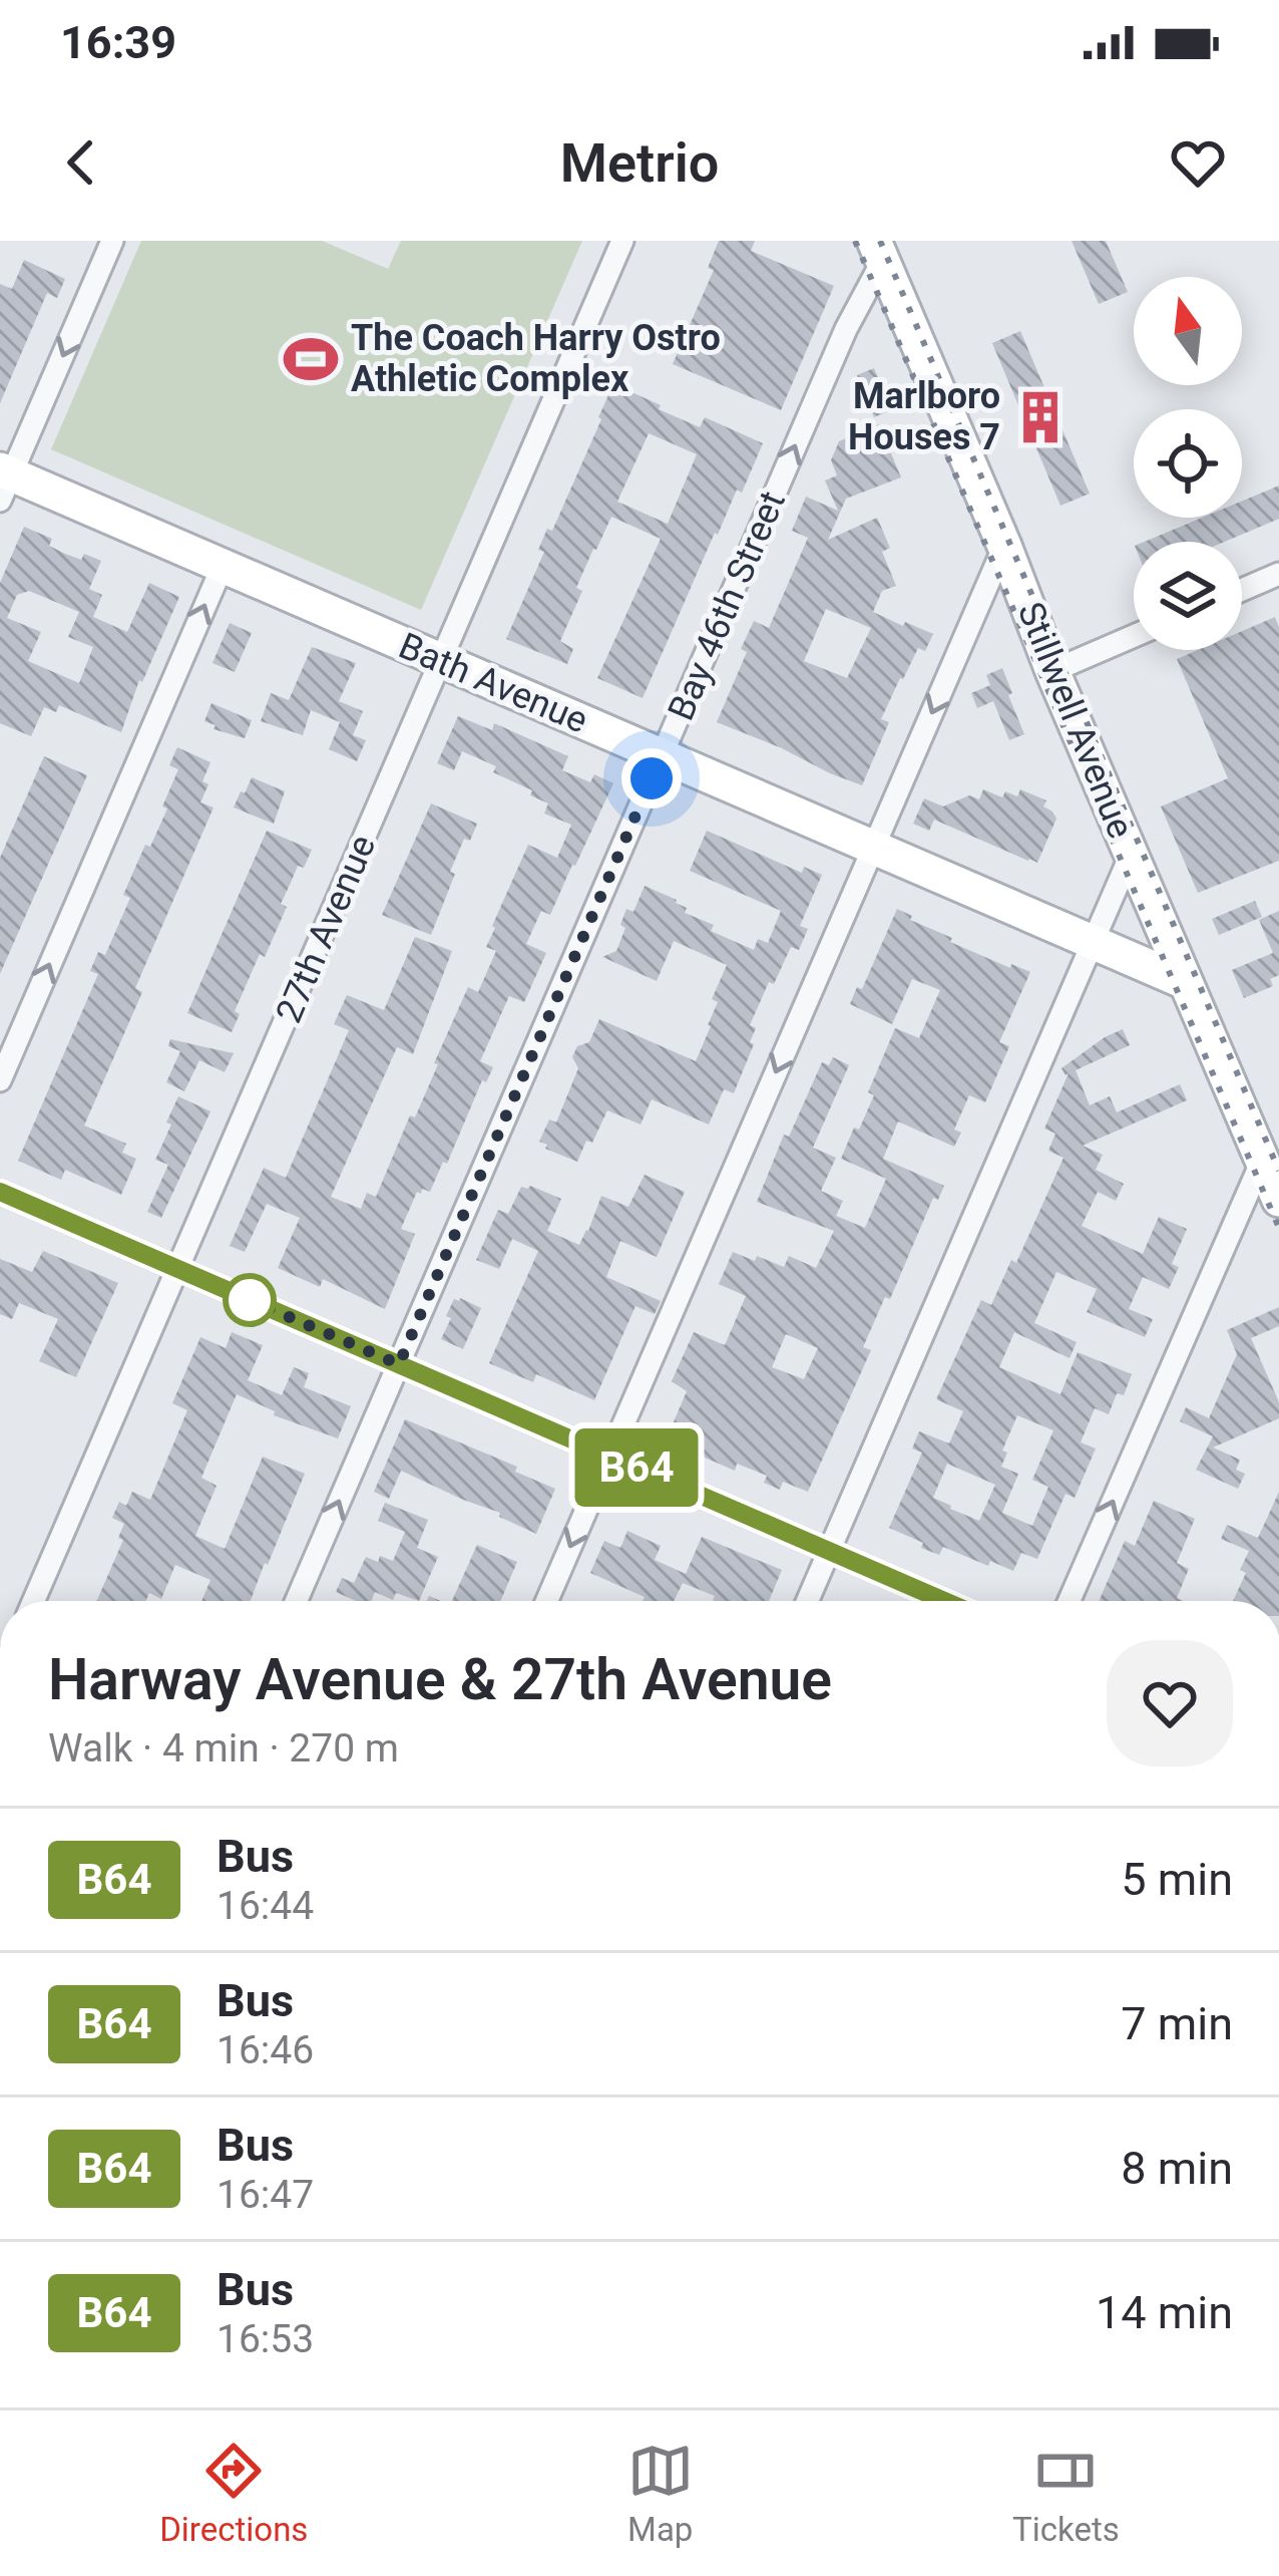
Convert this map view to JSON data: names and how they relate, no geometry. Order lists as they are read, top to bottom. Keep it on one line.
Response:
{"streets":{"street":["Bay 46th Street","Bath Avenue","Stillwell Avenue","27th Avenue"]},"crossings":[["Bay 46th Street","Bath Avenue"],["Bay 46th Street","Stillwell Avenue"],["Bath Avenue","Stillwell Avenue"],["Bath Avenue","27th Avenue"]],"one_way":["Bay 46th Street"],"places":{"sports":["The Coach Harry Ostro Athletic Complex"],"building":["Marlboro Houses 7"]},"lines":["bus line B64"],"north":"top","page":{"status":"16:39","header":"Metrio","on_map":"B64","heading":["Harway Avenue & 27th Avenue","Walk · 4 min · 270 m"],"list":[{"mark":"B64","name":"Bus","note":"16:44","value":"5 min"},{"mark":"B64","name":"Bus","note":"16:46","value":"7 min"},{"mark":"B64","name":"Bus","note":"16:47","value":"8 min"},{"mark":"B64","name":"Bus","note":"16:53","value":"14 min"}],"tabs":["Directions","Map","Tickets"]}}
